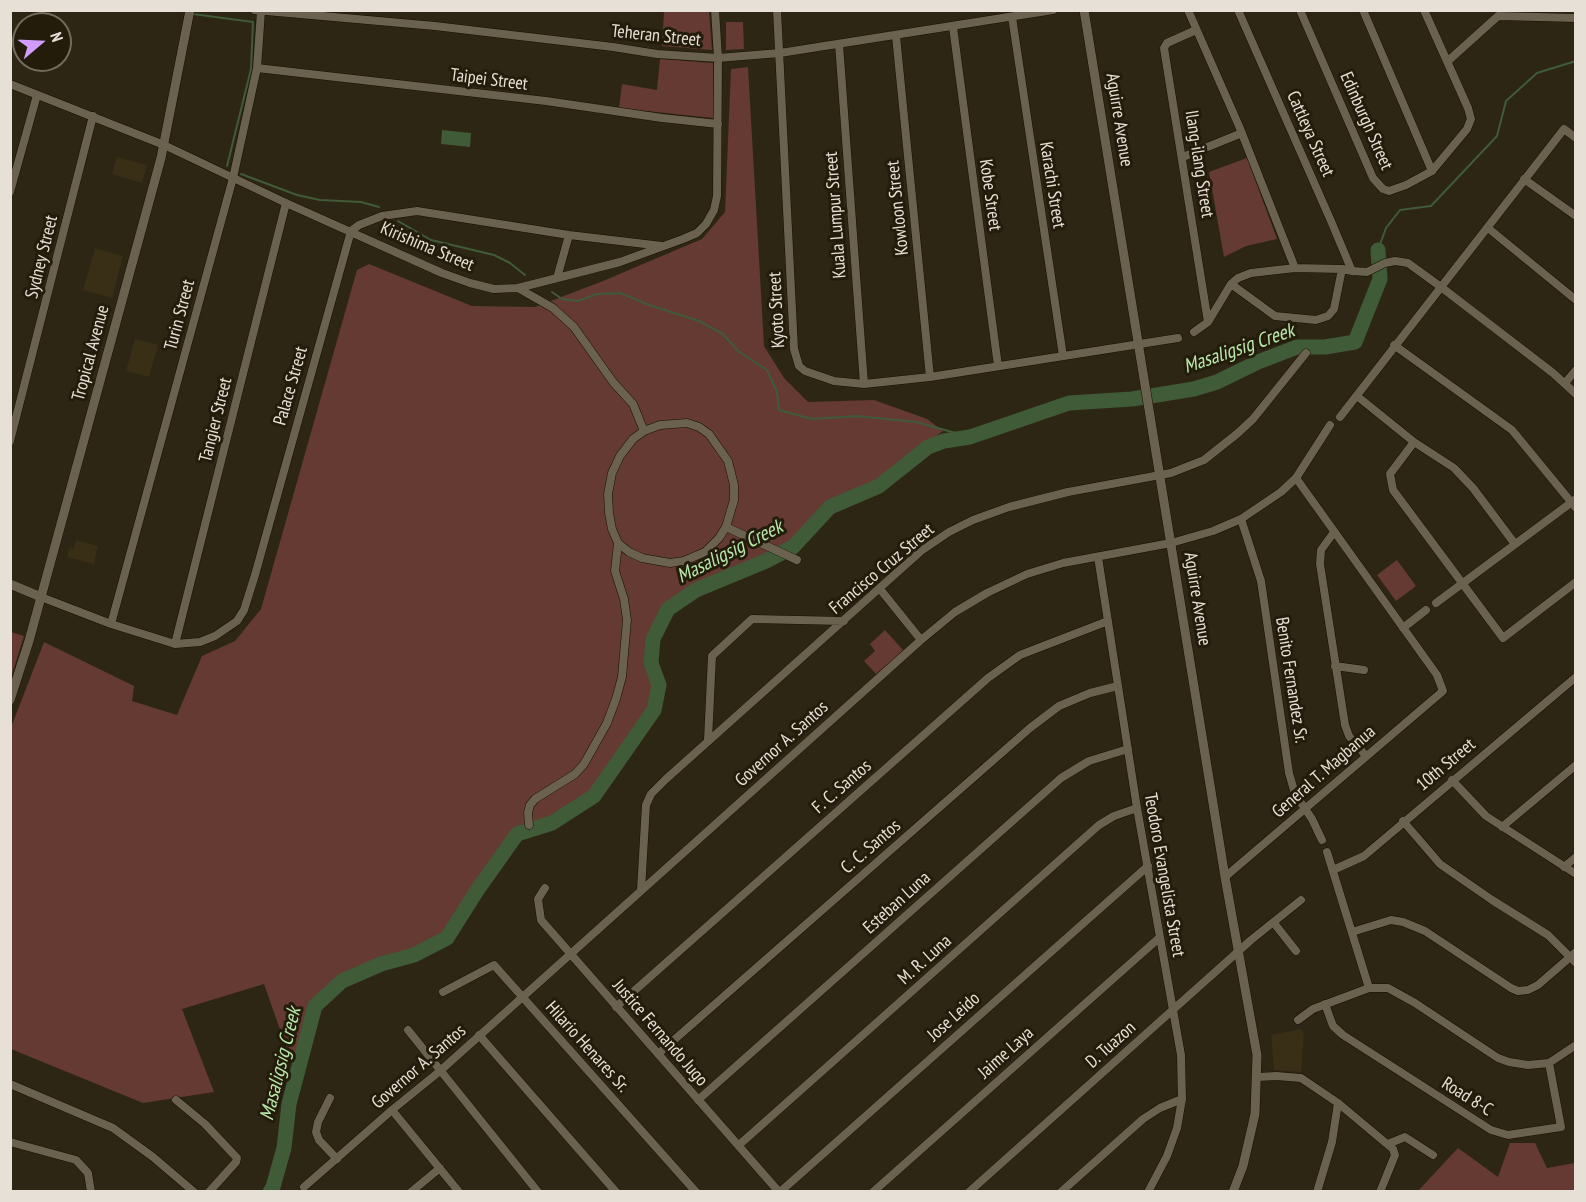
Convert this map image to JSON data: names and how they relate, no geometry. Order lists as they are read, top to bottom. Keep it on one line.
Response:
{"streets":{"street":["Teheran Street","Taipei Street","Aguirre Avenue","Edinburgh Street","Cattleya Street","Ilang-ilang Street","Karachi Street","Kobe Street","Kowloon Street","Kuala Lumpur Street","Kirishima Street","Sydney Street","Kyoto Street","Turin Street","Tropical Avenue","Palace Street","Tangier Street","Francisco Cruz Street","Benito Fernandez Sr.","Governor A. Santos","10th Street","General T. Magbanua","F. C. Santos","C. C. Santos","Teodoro Evangelista Street","Esteban Luna","M. R. Luna","Jose Leido","Justice Fernando Jugo","D. Tuazon","Hilario Henares Sr.","Jaime Laya","Road 8-C"]},"crossings":[["Teheran Street","Karachi Street"],["Teheran Street","Kobe Street"],["Teheran Street","Kowloon Street"],["Teheran Street","Kuala Lumpur Street"],["Teheran Street","Kirishima Street"],["Teheran Street","Kyoto Street"],["Teheran Street","Turin Street"],["Taipei Street","Kirishima Street"],["Taipei Street","Turin Street"],["Aguirre Avenue","Kyoto Street"],["Aguirre Avenue","Francisco Cruz Street"],["Aguirre Avenue","Governor A. Santos"],["Aguirre Avenue","General T. Magbanua"],["Aguirre Avenue","D. Tuazon"],["Karachi Street","Kyoto Street"],["Kobe Street","Kyoto Street"],["Kowloon Street","Kyoto Street"],["Kuala Lumpur Street","Kyoto Street"],["Kirishima Street","Sydney Street"],["Kirishima Street","Turin Street"],["Kirishima Street","Tropical Avenue"],["Kirishima Street","Palace Street"],["Kirishima Street","Tangier Street"],["Turin Street","Palace Street"],["Tropical Avenue","Palace Street"],["Palace Street","Tangier Street"],["Francisco Cruz Street","Governor A. Santos"],["Benito Fernandez Sr.","Governor A. Santos"],["Benito Fernandez Sr.","General T. Magbanua"],["Governor A. Santos","Teodoro Evangelista Street"],["Governor A. Santos","Justice Fernando Jugo"],["Governor A. Santos","Hilario Henares Sr."],["F. C. Santos","Teodoro Evangelista Street"],["F. C. Santos","Justice Fernando Jugo"],["C. C. Santos","Teodoro Evangelista Street"],["C. C. Santos","Justice Fernando Jugo"],["Teodoro Evangelista Street","Esteban Luna"],["Teodoro Evangelista Street","M. R. Luna"],["Teodoro Evangelista Street","Jose Leido"],["Teodoro Evangelista Street","D. Tuazon"],["Teodoro Evangelista Street","Jaime Laya"],["Esteban Luna","Justice Fernando Jugo"],["M. R. Luna","Justice Fernando Jugo"],["Jose Leido","Justice Fernando Jugo"]],"water":["Masaligsig Creek"],"north":"right"}
